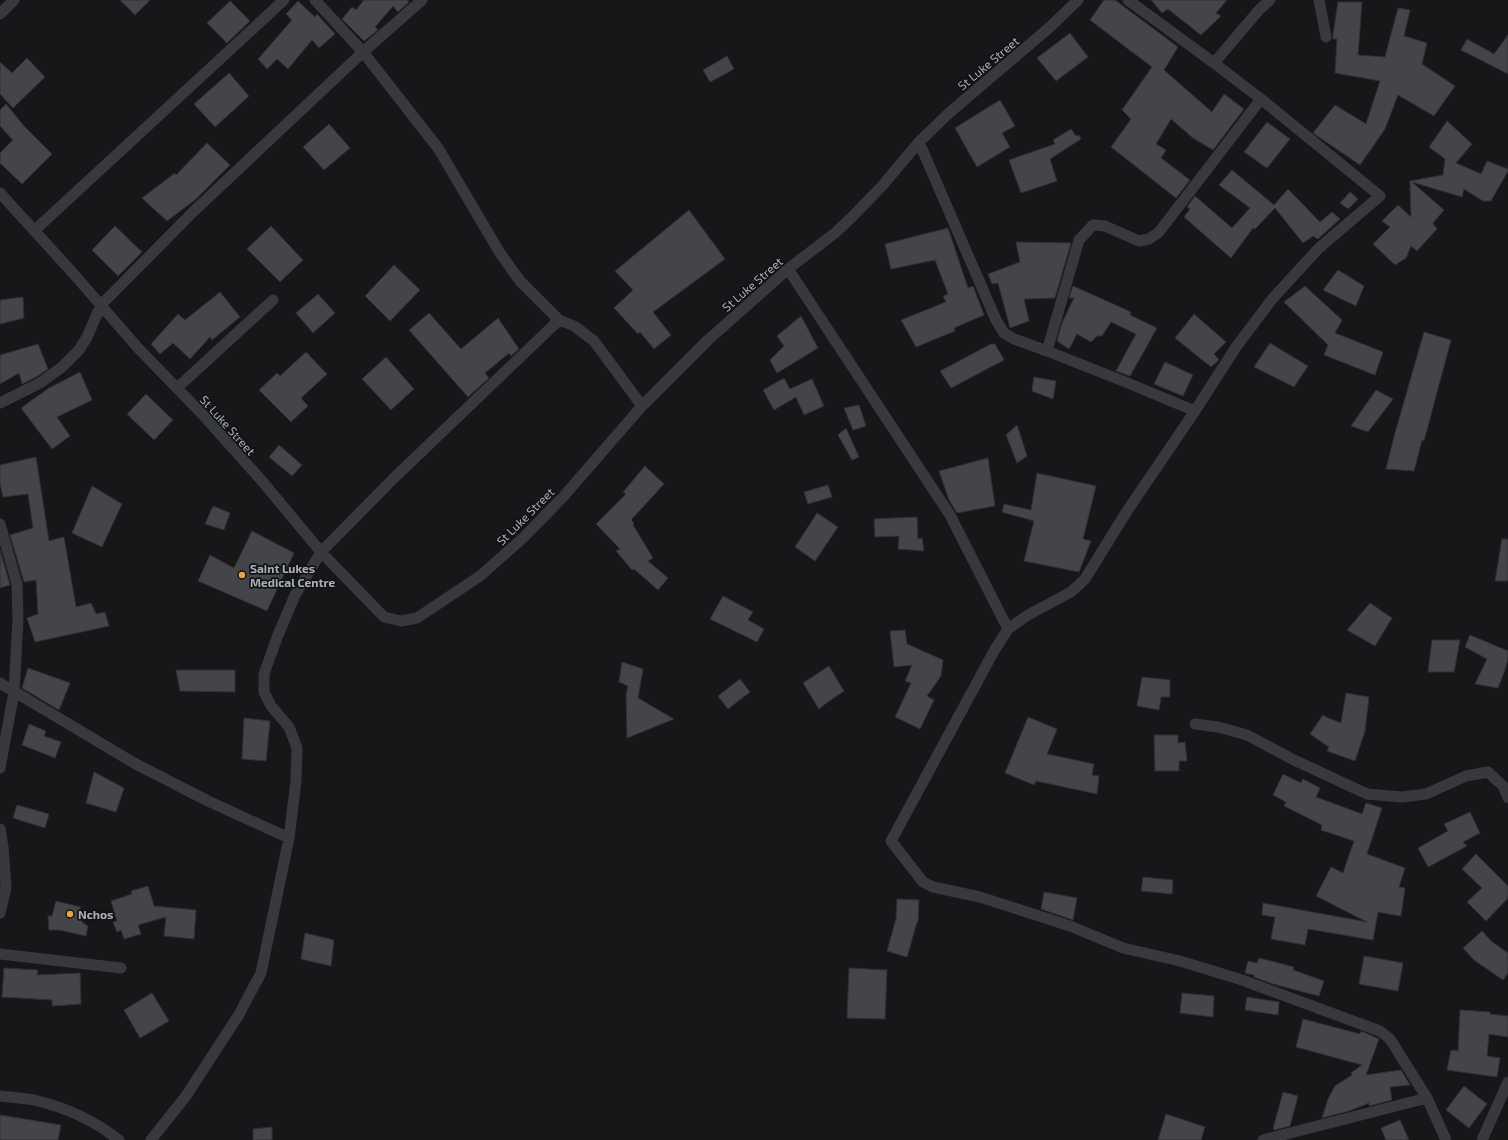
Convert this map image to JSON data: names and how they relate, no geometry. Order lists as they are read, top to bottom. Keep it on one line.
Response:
{"streets":{"street":["St Luke Street"]},"places":["Saint Lukes Medical Centre","Nchos"]}
